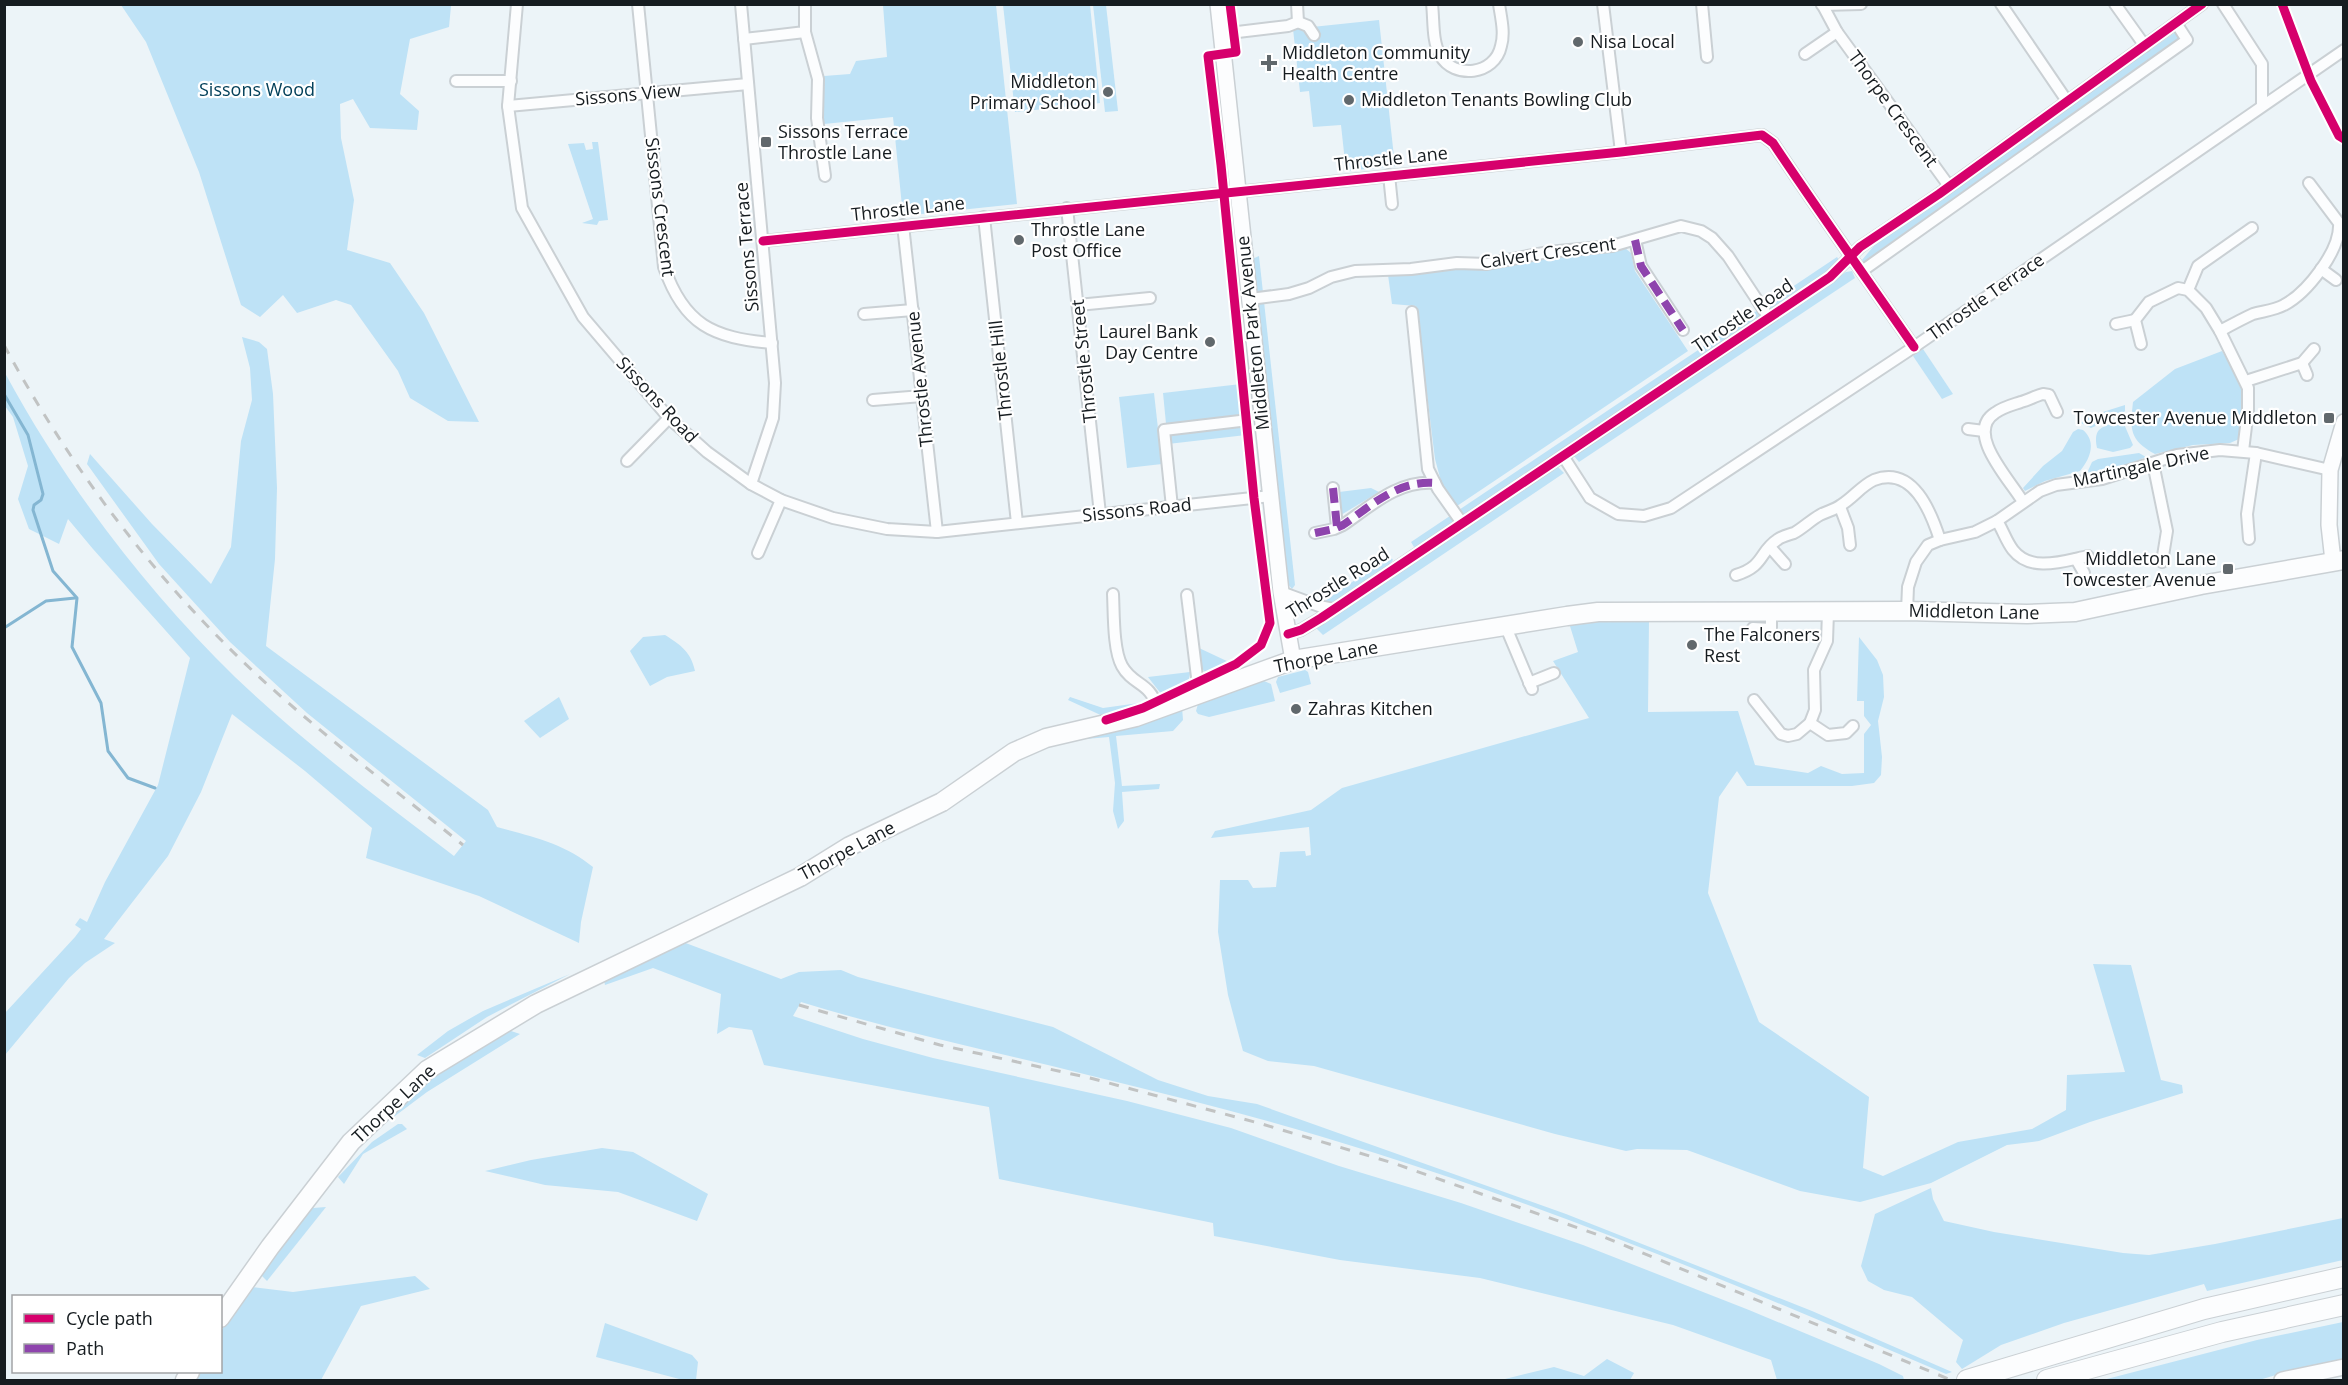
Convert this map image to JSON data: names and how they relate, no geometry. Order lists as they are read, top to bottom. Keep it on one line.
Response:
{"streets":{"main road":["Middleton Lane","Thorpe Lane"],"street":["Sissons View","Thorpe Crescent","Throstle Lane","Sissons Crescent","Sissons Terrace","Calvert Crescent","Throstle Terrace","Throstle Road","Middleton Park Avenue","Throstle Street","Throstle Hill","Throstle Avenue","Sissons Road","Martingale Drive"]},"crossings":[["Sissons View","Sissons Crescent"],["Sissons View","Sissons Terrace"],["Sissons View","Sissons Road"],["Thorpe Crescent","Throstle Road"],["Throstle Lane","Sissons Terrace"],["Throstle Lane","Throstle Terrace"],["Throstle Lane","Throstle Road"],["Throstle Lane","Middleton Park Avenue"],["Throstle Lane","Throstle Street"],["Throstle Lane","Throstle Hill"],["Throstle Lane","Throstle Avenue"],["Sissons Crescent","Sissons Terrace"],["Sissons Terrace","Sissons Road"],["Calvert Crescent","Throstle Road"],["Calvert Crescent","Middleton Park Avenue"],["Throstle Terrace","Throstle Road"],["Throstle Road","Middleton Park Avenue"],["Middleton Park Avenue","Sissons Road"],["Middleton Park Avenue","Thorpe Lane"],["Throstle Street","Sissons Road"],["Throstle Hill","Sissons Road"],["Throstle Avenue","Sissons Road"],["Martingale Drive","Middleton Lane"],["Middleton Lane","Thorpe Lane"]],"parks":["Sissons Wood"],"places":{"other":["Nisa Local","Middleton Primary School","Middleton Tenants Bowling Club","Throstle Lane Post Office","Laurel Bank Day Centre","The Falconers Rest","Zahras Kitchen"],"health":["Middleton Community Health Centre"],"transit":["Sissons Terrace Throstle Lane","Towcester Avenue Middleton","Middleton Lane Towcester Avenue"]},"legend":["Cycle path","Path"]}
